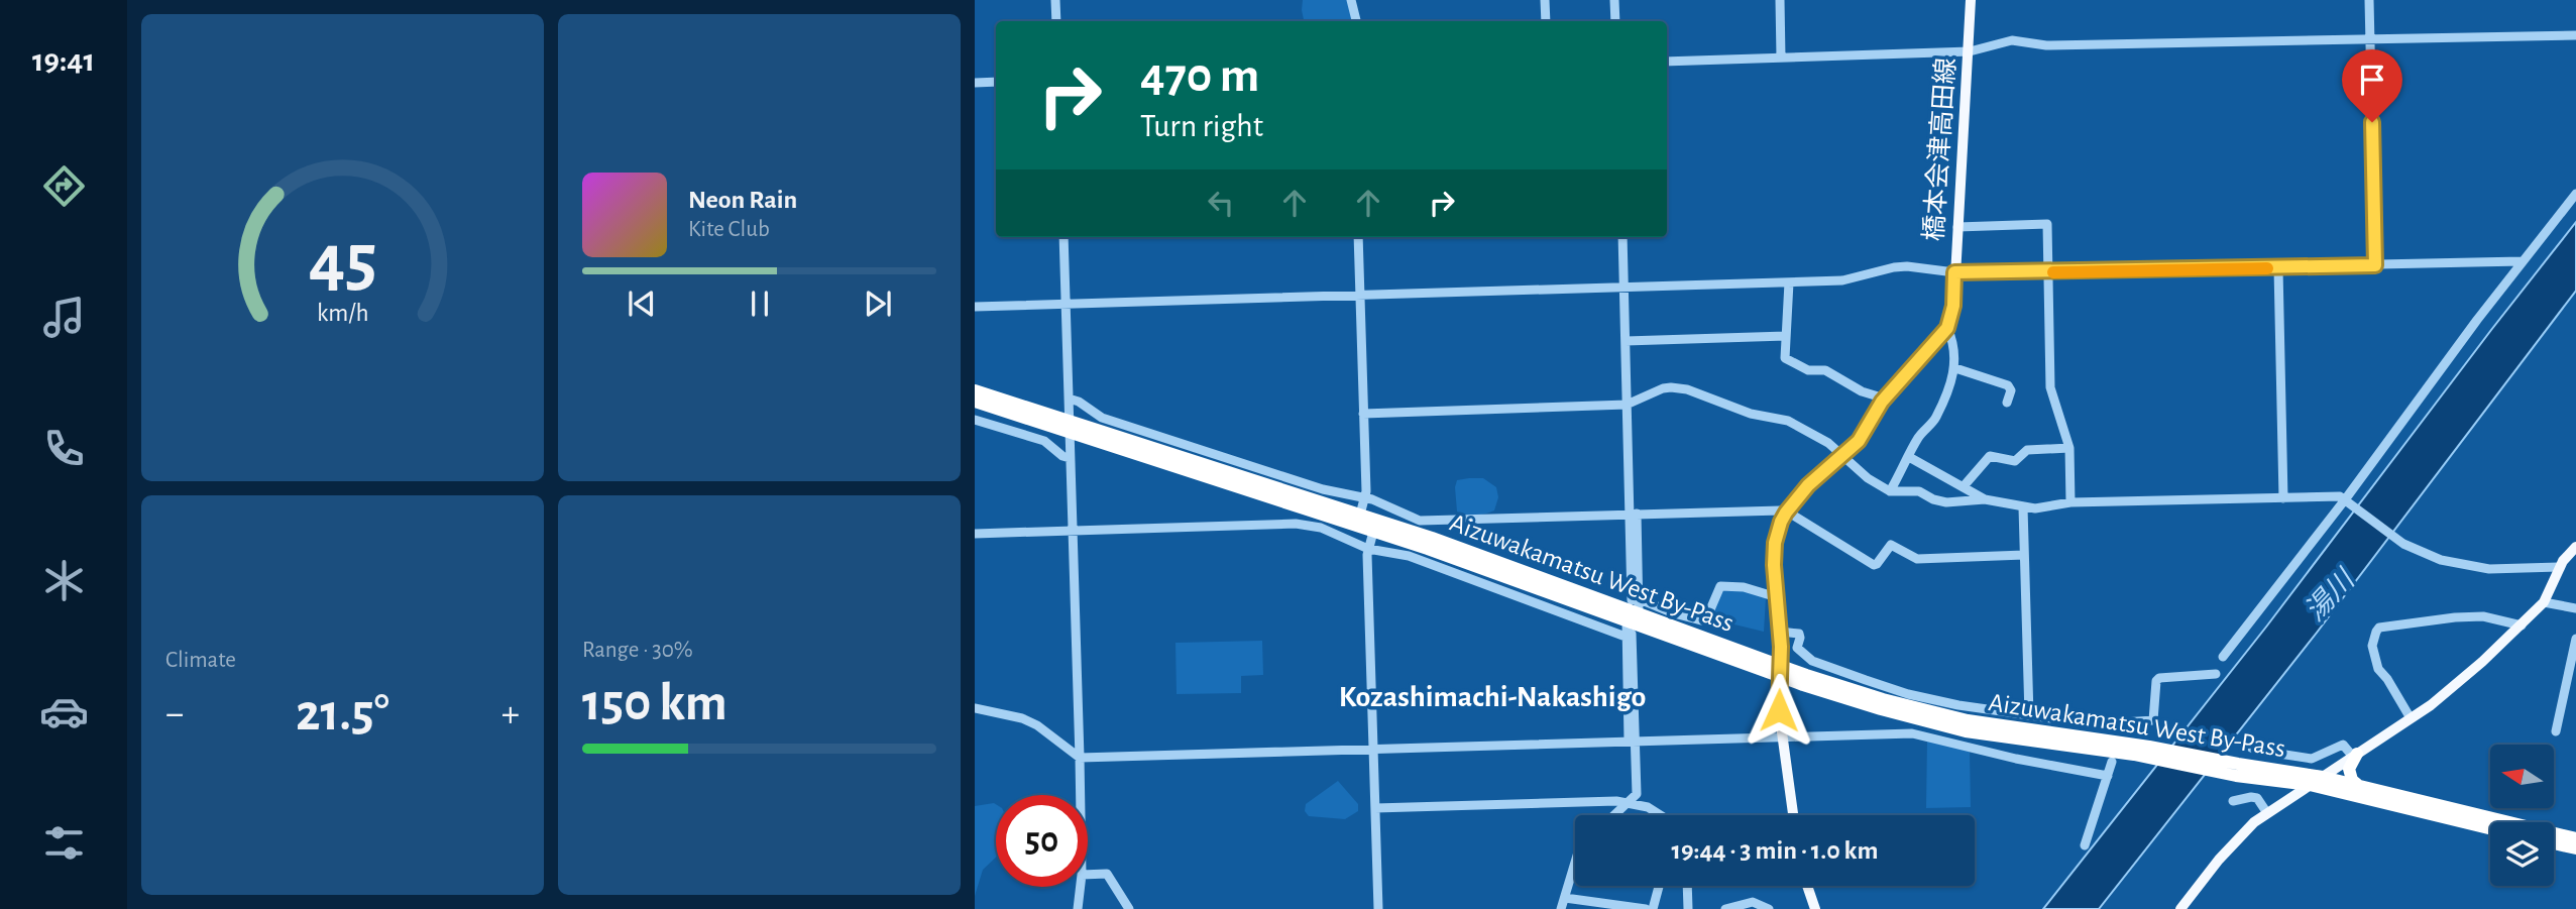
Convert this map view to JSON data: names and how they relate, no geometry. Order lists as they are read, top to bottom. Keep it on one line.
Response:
{"streets":{"highway":["Aizuwakamatsu West By-Pass"],"main road":["橋本会津高田線"]},"districts":["Kozashimachi-Nakashigo"],"water":["湯川"],"north":"left","page":{"tabs":"19:41","turn":["470 m","Turn right"],"song":["Neon Rain","Kite Club"],"tile":["Climate",["Range · 30%","150 km"]],"heat":["−","21.5°","+"],"limit":"50","trip":"19:44 · 3 min · 1.0 km","gauge":["45","km/h"]}}
